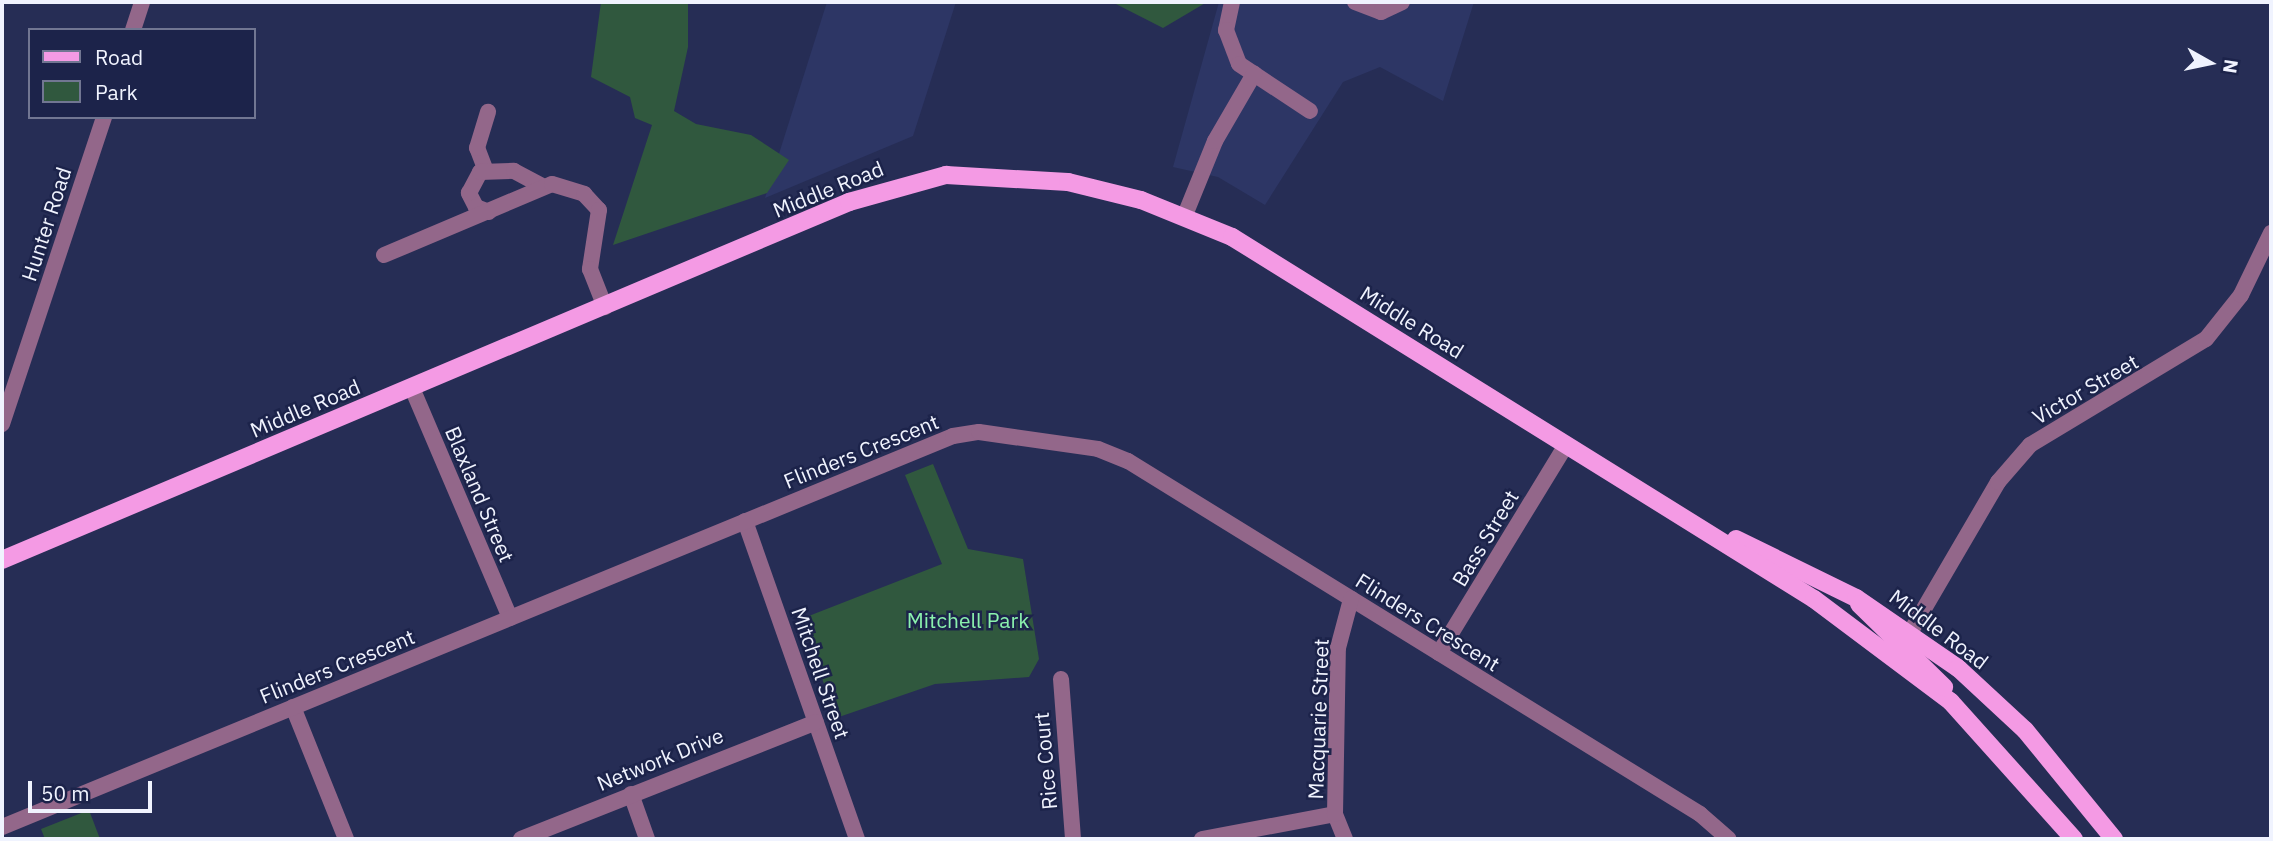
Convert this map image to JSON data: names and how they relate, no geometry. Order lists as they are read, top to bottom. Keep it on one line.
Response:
{"streets":{"main road":["Middle Road"],"street":["Hunter Road","Victor Street","Flinders Crescent","Blaxland Street","Bass Street","Mitchell Street","Macquarie Street","Network Drive","Rice Court"]},"crossings":[["Middle Road","Victor Street"],["Middle Road","Blaxland Street"],["Middle Road","Bass Street"],["Flinders Crescent","Blaxland Street"],["Flinders Crescent","Bass Street"],["Flinders Crescent","Mitchell Street"],["Flinders Crescent","Macquarie Street"],["Mitchell Street","Network Drive"]],"parks":["Mitchell Park"],"legend":["Road","Park"],"scale_bar":"50 m","north":"right"}
